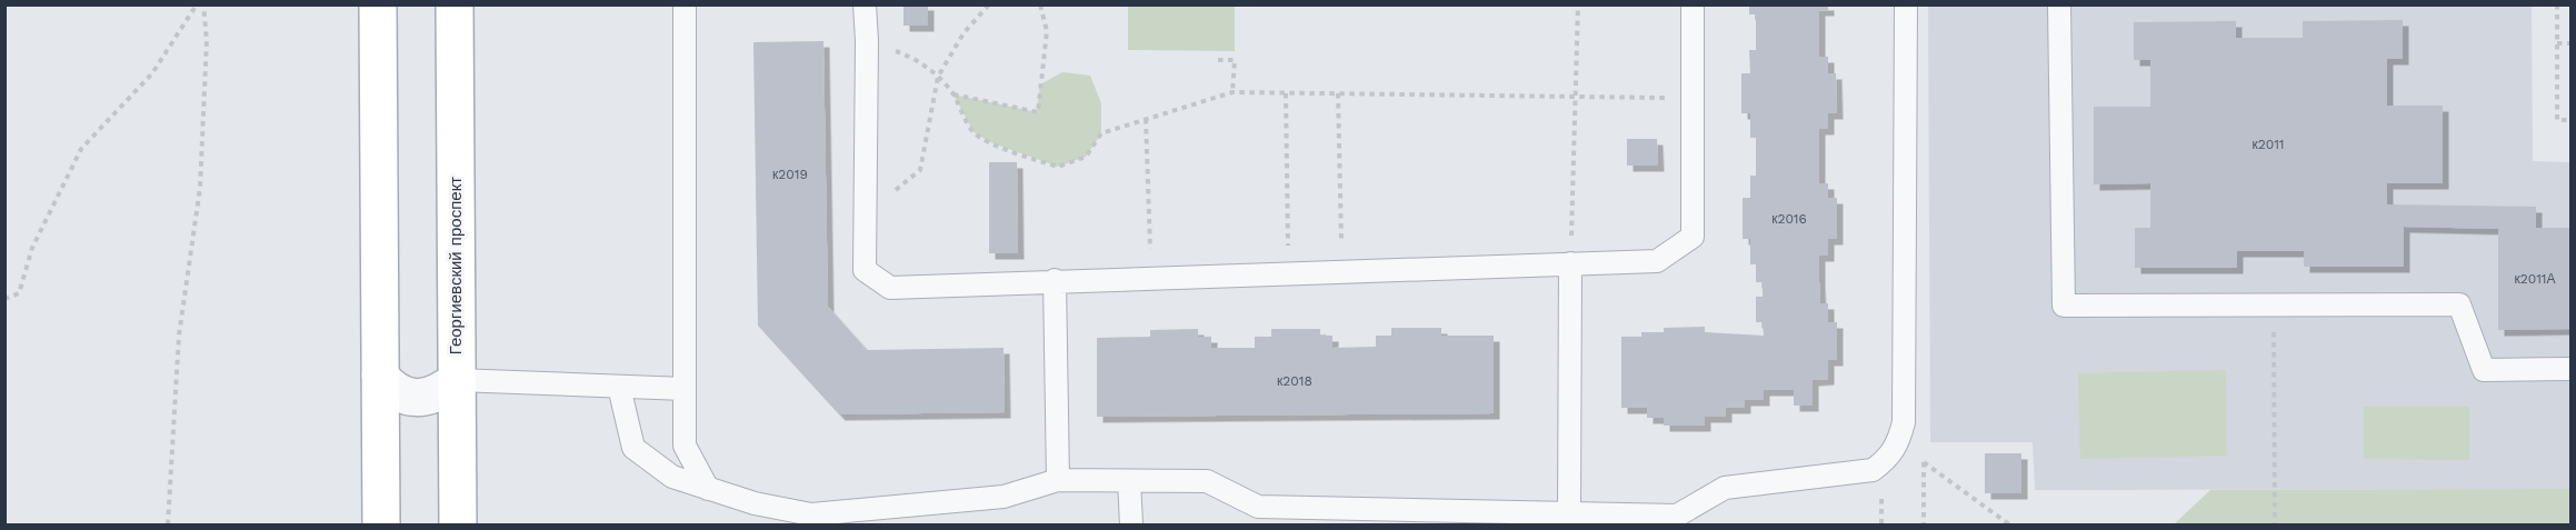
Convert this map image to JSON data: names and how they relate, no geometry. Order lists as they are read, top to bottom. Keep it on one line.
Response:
{"streets":{"main road":["Георгиевский проспект"]},"house_numbers":["к2011","к2019","к2016","к2011А","к2018"]}
